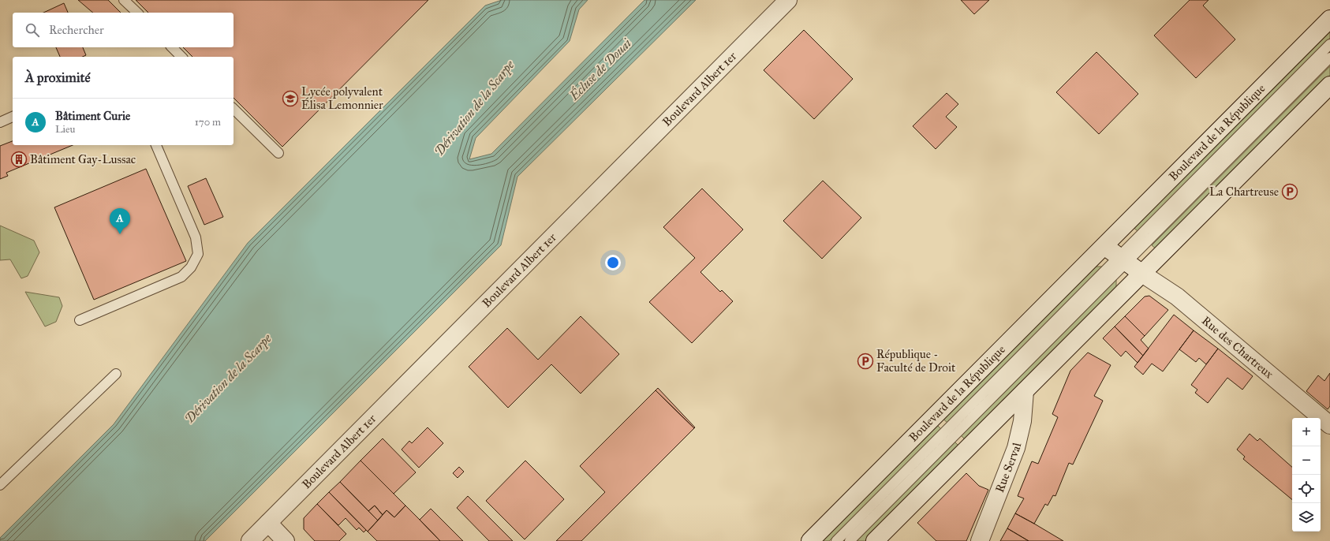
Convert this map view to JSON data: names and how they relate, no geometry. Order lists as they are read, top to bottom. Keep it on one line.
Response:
{"streets":{"main road":["Boulevard Albert 1er","Boulevard de la République","Rue des Chartreux","Rue Serval"]},"water":["Écluse de Douai","Dérivation de la Scarpe"],"places":{"school or university":["Lycée polyvalent Élisa Lemonnier"],"building":["Bâtiment Gay-Lussac"],"parking":["La Chartreuse","République - Faculté de Droit"]},"page":{"search":"Rechercher","heading":"À proximité","list":[{"mark":"A","name":"Bâtiment Curie","note":"Lieu","value":"170 m"}],"pins":"A","map_buttons":["+","−"]}}
